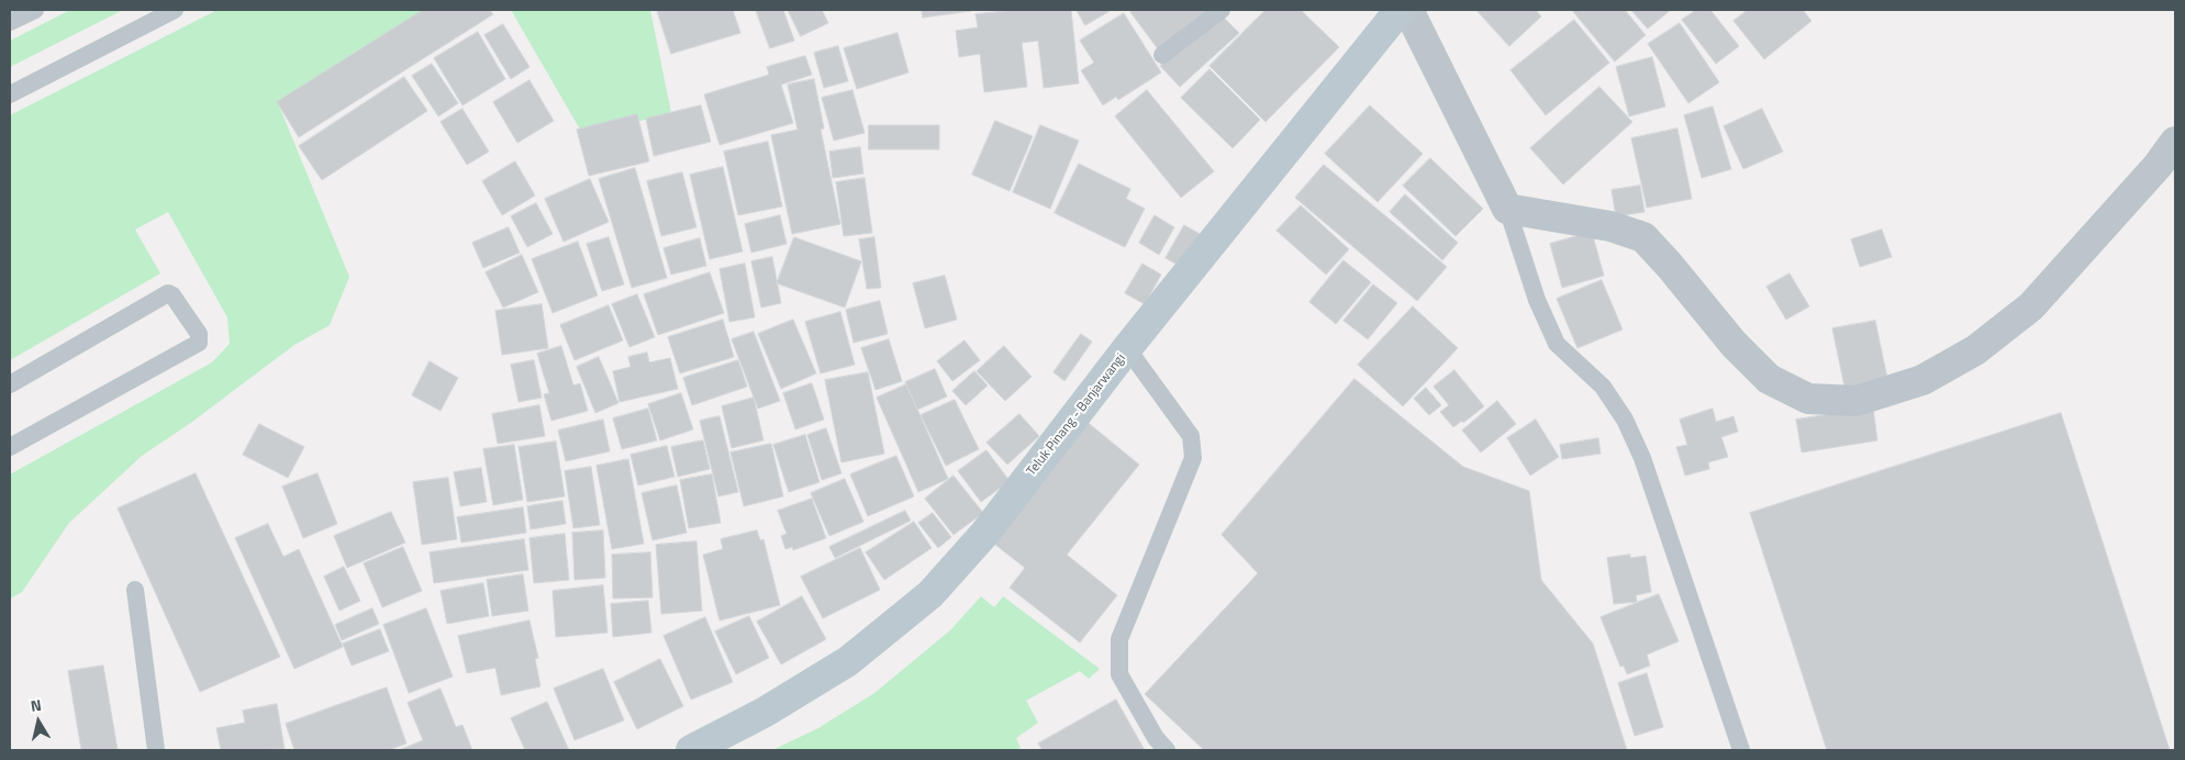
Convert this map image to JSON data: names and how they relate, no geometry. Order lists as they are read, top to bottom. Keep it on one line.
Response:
{"streets":{"main road":["Teluk Pinang - Banjarwangi"]},"north":"top"}
